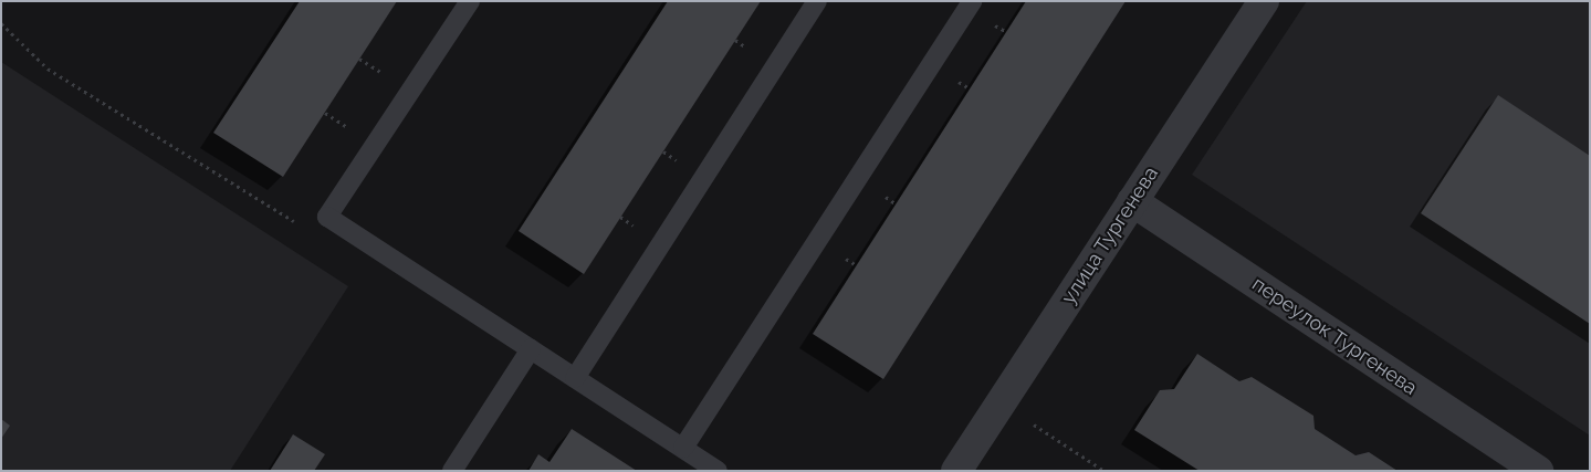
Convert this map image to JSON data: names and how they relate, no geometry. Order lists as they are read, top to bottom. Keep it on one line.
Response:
{"streets":{"street":["улица Тургенева","переулок Тургенева"]},"crossings":[["улица Тургенева","переулок Тургенева"]]}
